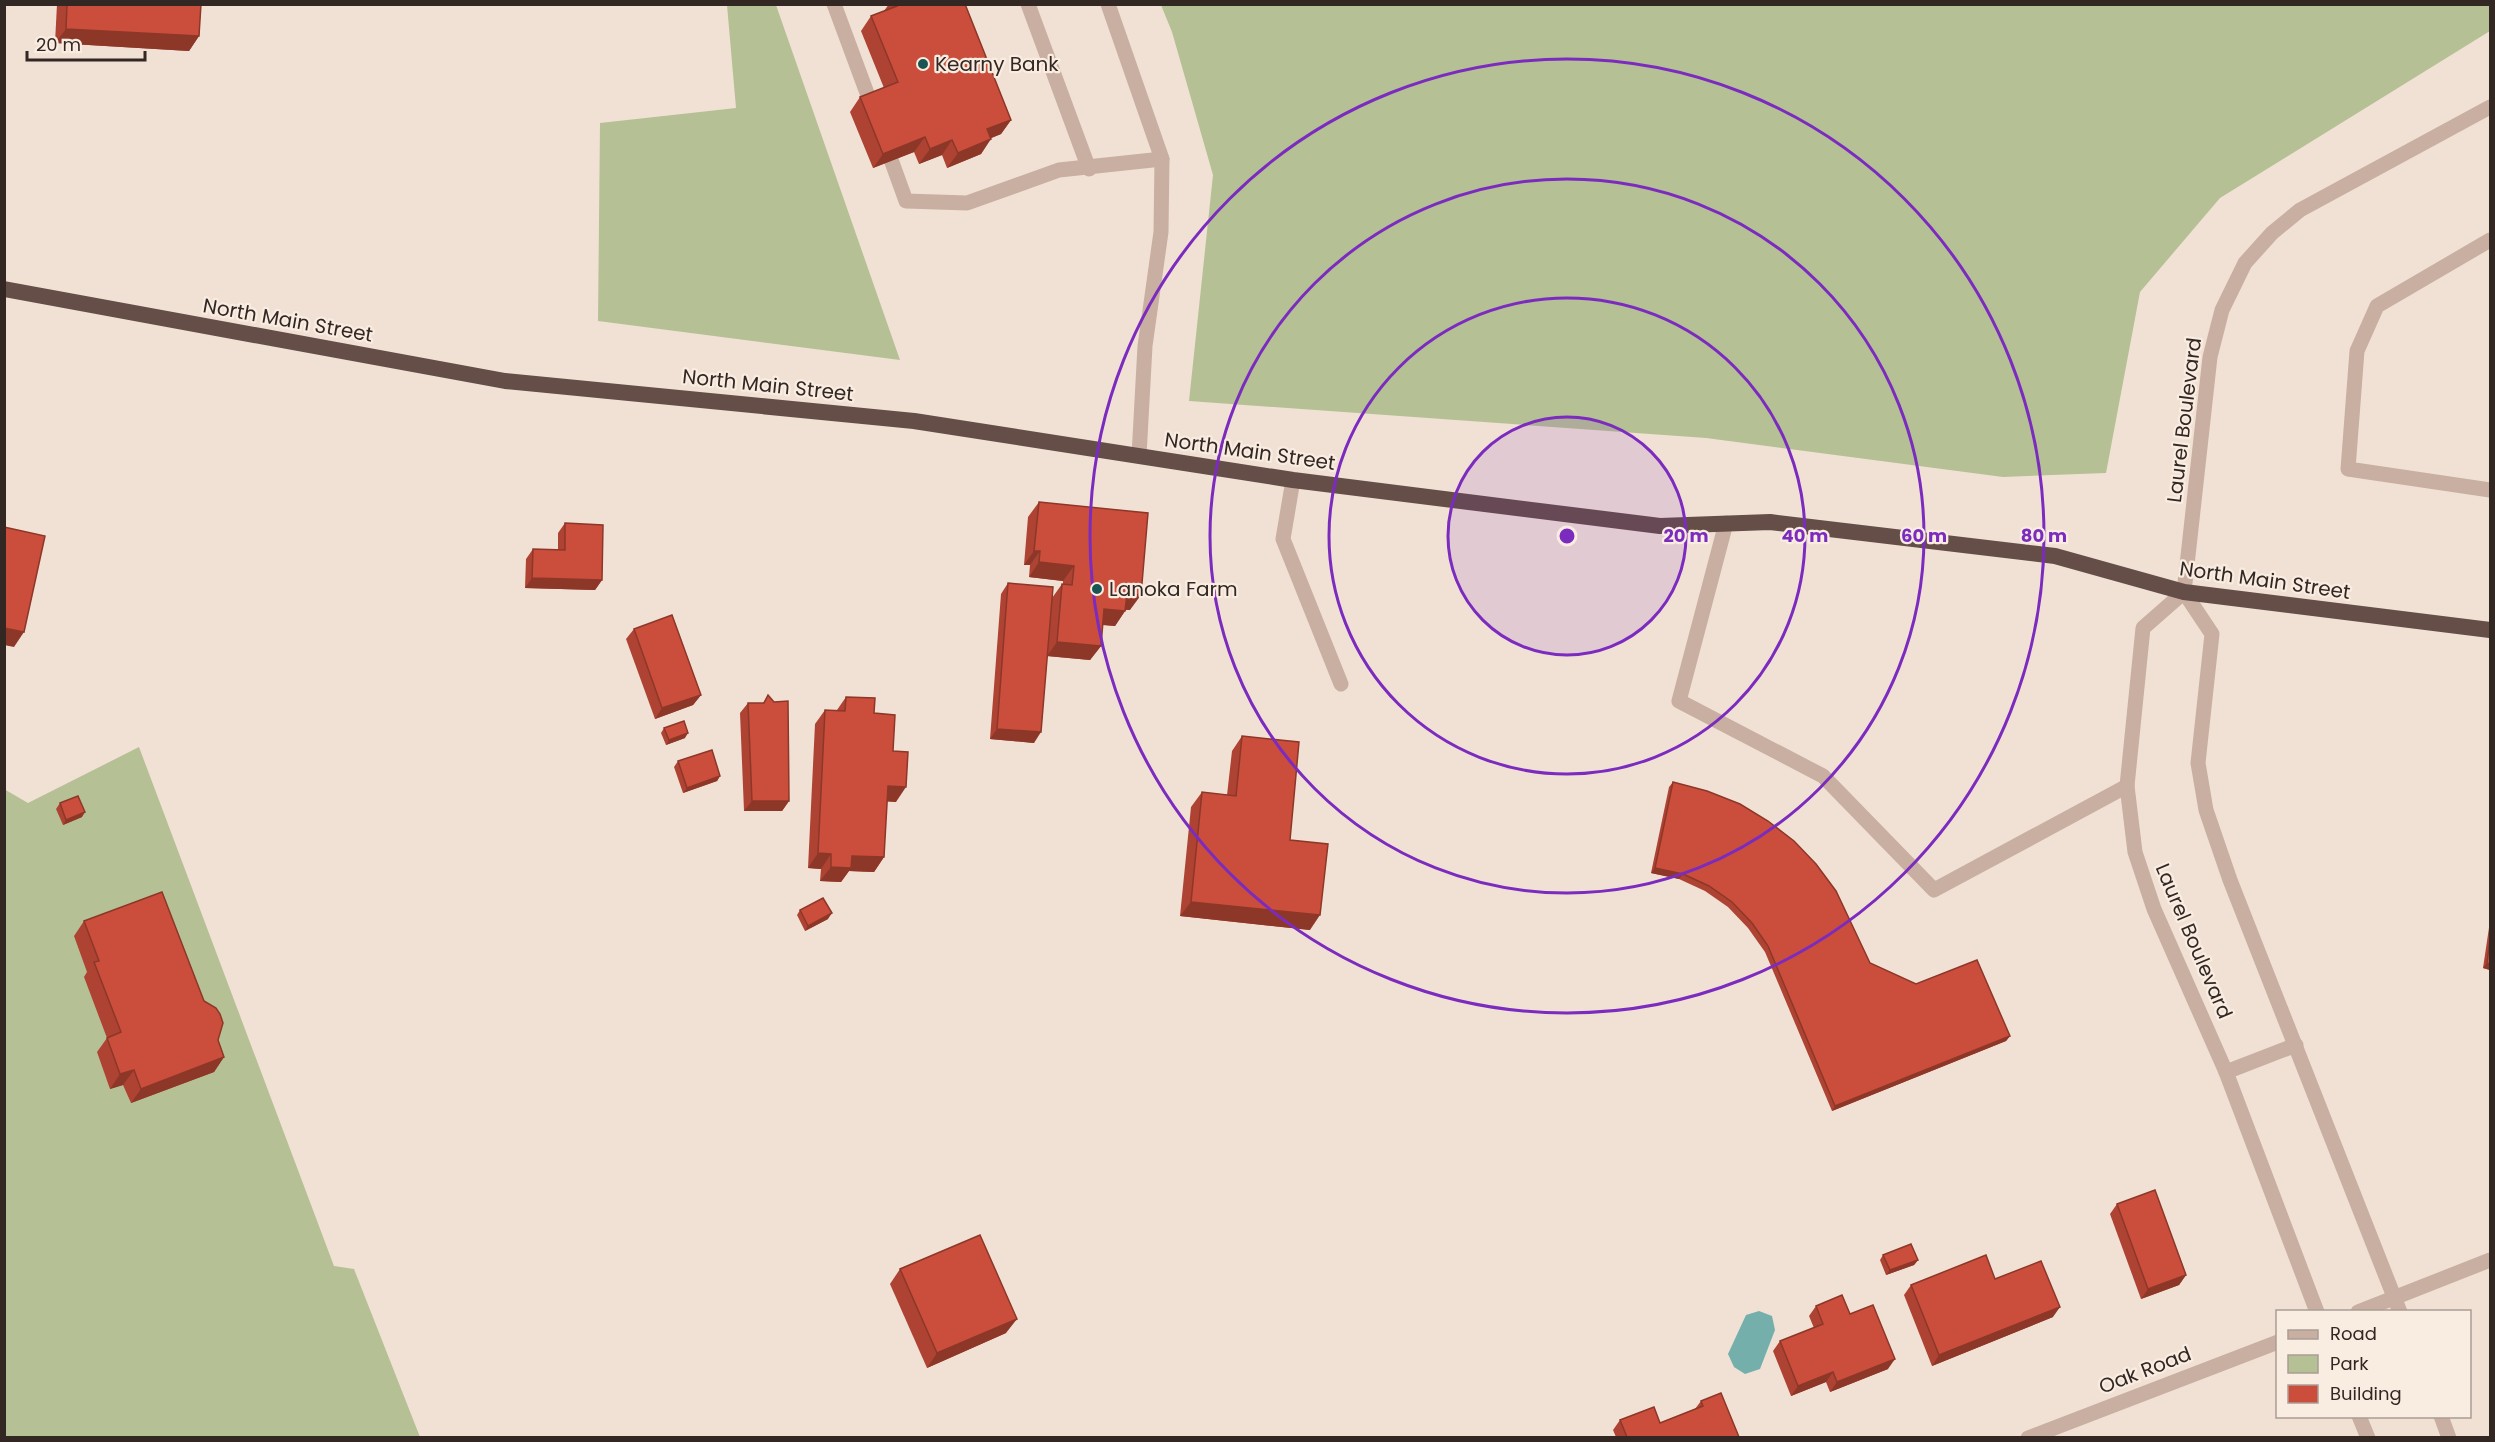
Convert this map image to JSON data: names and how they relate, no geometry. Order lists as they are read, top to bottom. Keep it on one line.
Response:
{"streets":{"highway":["North Main Street"],"street":["Laurel Boulevard","Oak Road"]},"crossings":[["North Main Street","Laurel Boulevard"]],"places":["Kearny Bank","Lanoka Farm"],"legend":["Road","Park","Building"],"scale_bar":"20 m","rings":["20 m","40 m","60 m","80 m"]}
